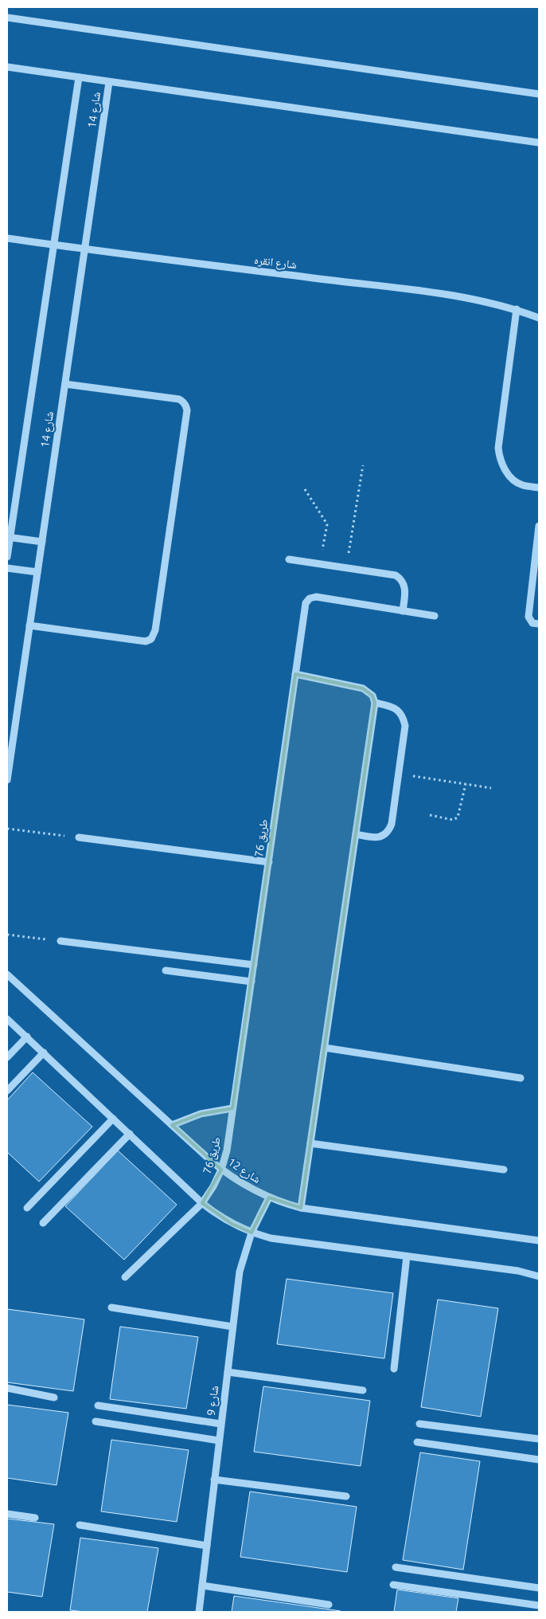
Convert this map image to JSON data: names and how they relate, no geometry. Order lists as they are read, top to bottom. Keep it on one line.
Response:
{"streets":{"street":["شارع 14","شارع انقره","طريق 76","شارع 12","شارع 9"]},"crossings":[["شارع 14","شارع انقره"],["طريق 76","شارع 12"],["شارع 12","شارع 9"]]}
